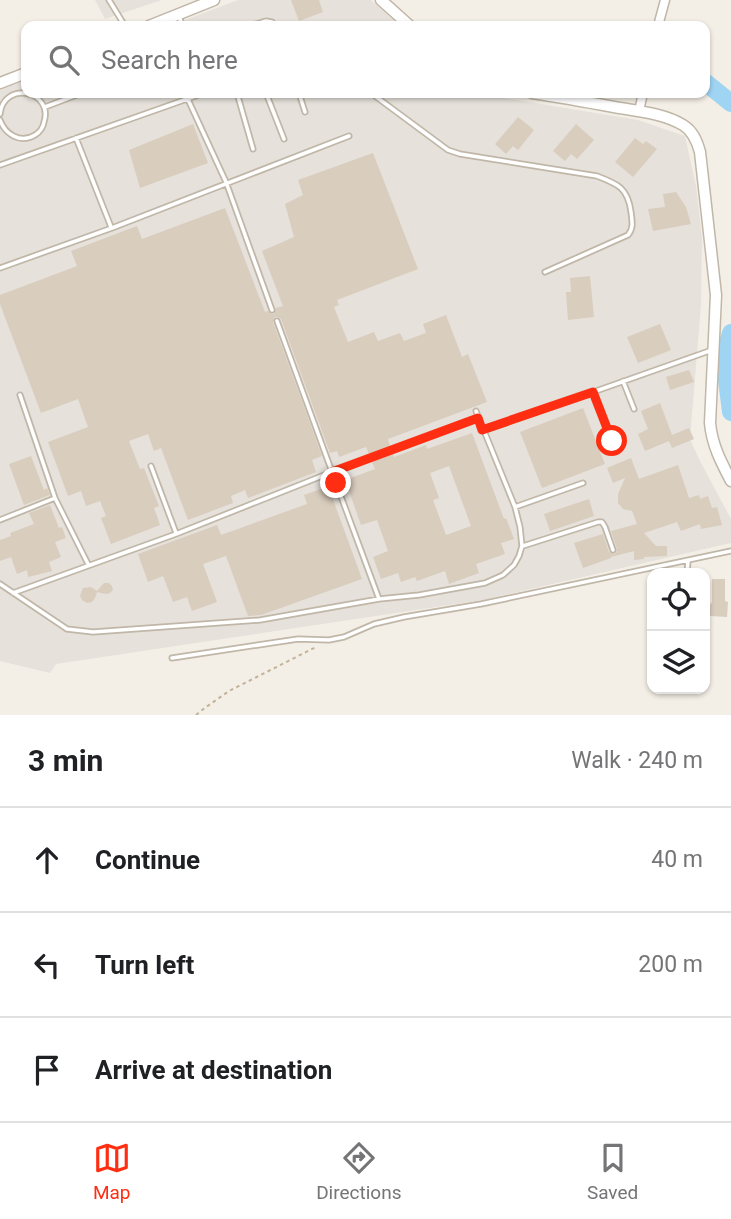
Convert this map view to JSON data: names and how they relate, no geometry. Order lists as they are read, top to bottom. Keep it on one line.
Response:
{"page":{"search":"Search here","heading":["3 min","Walk · 240 m"],"list":[["Continue","40 m"],["Turn left","200 m"],"Arrive at destination"],"nav":["Map","Directions","Saved"]}}
